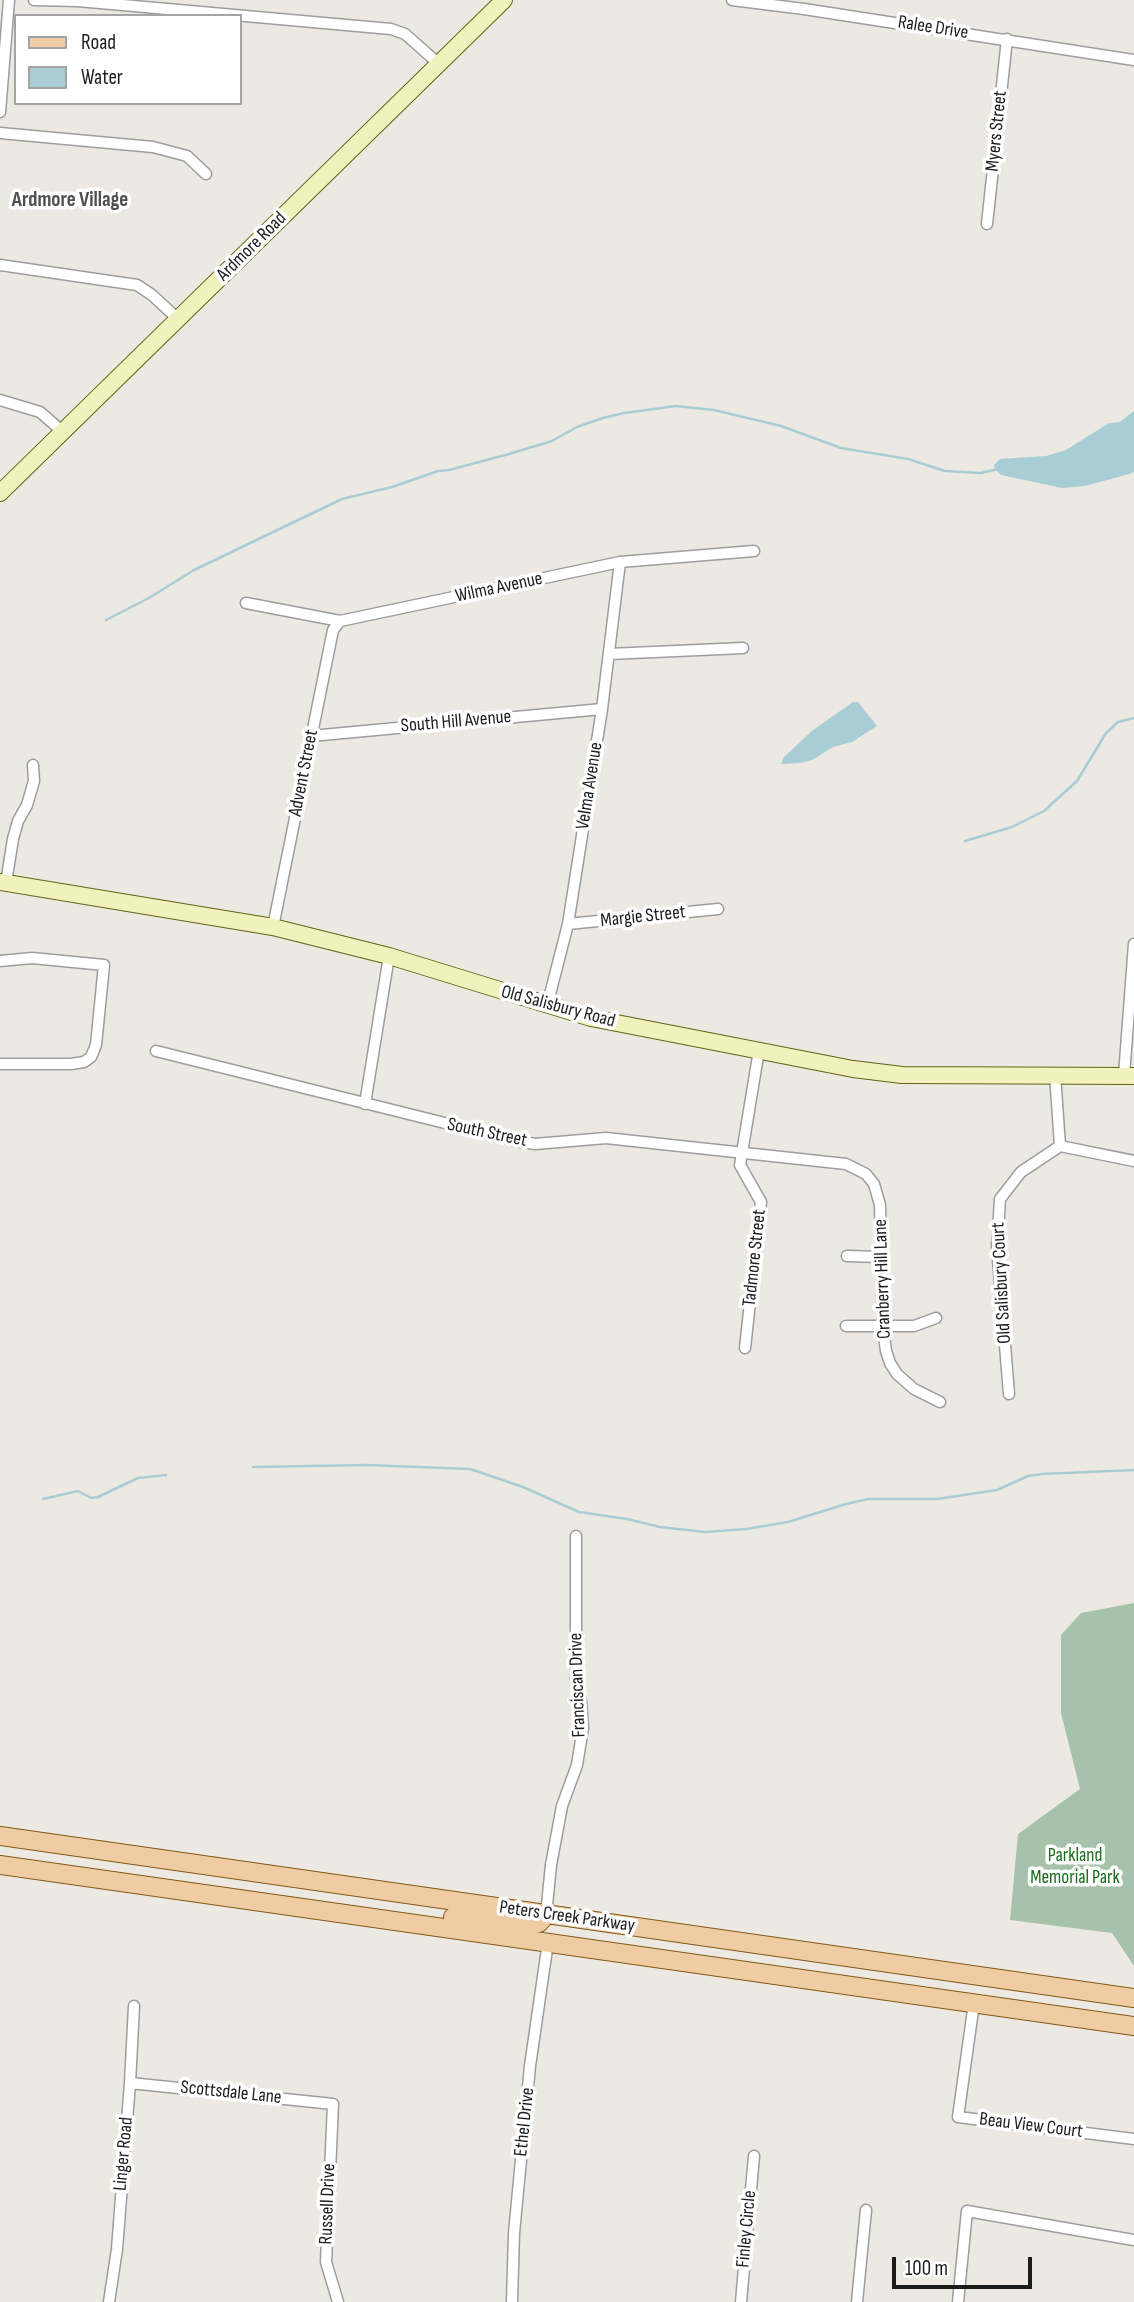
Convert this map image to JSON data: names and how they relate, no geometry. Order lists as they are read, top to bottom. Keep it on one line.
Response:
{"streets":{"main road":["Ardmore Road","Old Salisbury Road","Peters Creek Parkway"],"street":["Ralee Drive","Myers Street","Wilma Avenue","South Hill Avenue","Advent Street","Velma Avenue","Margie Street","South Street","Tadmore Street","Cranberry Hill Lane","Old Salisbury Court","Franciscan Drive","Scottsdale Lane","Ethel Drive","Beau View Court","Linger Road","Russell Drive","Finley Circle"]},"crossings":[["Ralee Drive","Myers Street"],["Wilma Avenue","Advent Street"],["Wilma Avenue","Velma Avenue"],["South Hill Avenue","Advent Street"],["South Hill Avenue","Velma Avenue"],["Advent Street","Old Salisbury Road"],["Velma Avenue","Margie Street"],["Velma Avenue","Old Salisbury Road"],["South Street","Tadmore Street"],["South Street","Cranberry Hill Lane"],["Franciscan Drive","Peters Creek Parkway"],["Peters Creek Parkway","Ethel Drive"],["Peters Creek Parkway","Beau View Court"],["Scottsdale Lane","Linger Road"],["Scottsdale Lane","Russell Drive"]],"districts":["Ardmore Village"],"parks":["Parkland Memorial Park"],"legend":["Road","Water"],"scale_bar":"100 m"}
